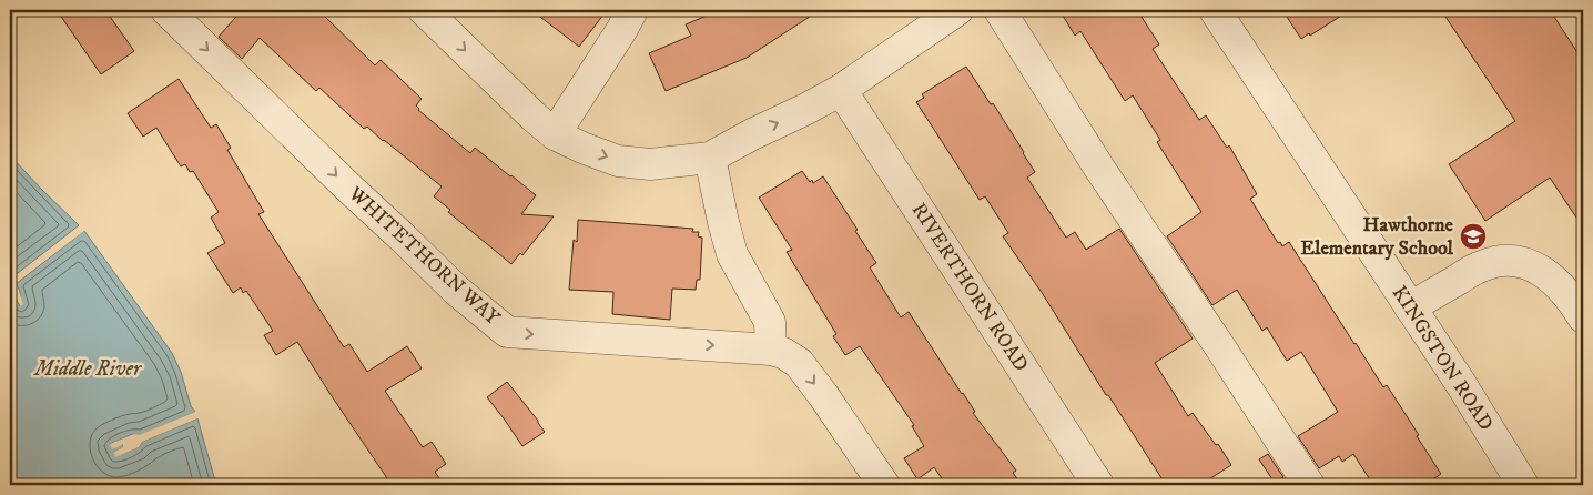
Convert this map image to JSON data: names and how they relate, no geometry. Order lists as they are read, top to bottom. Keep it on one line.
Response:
{"streets":{"street":["WHITETHORN WAY","RIVERTHORN ROAD","KINGSTON ROAD"]},"one_way":["WHITETHORN WAY"],"water":["Middle River"],"places":{"school or university":["Hawthorne Elementary School"]}}
